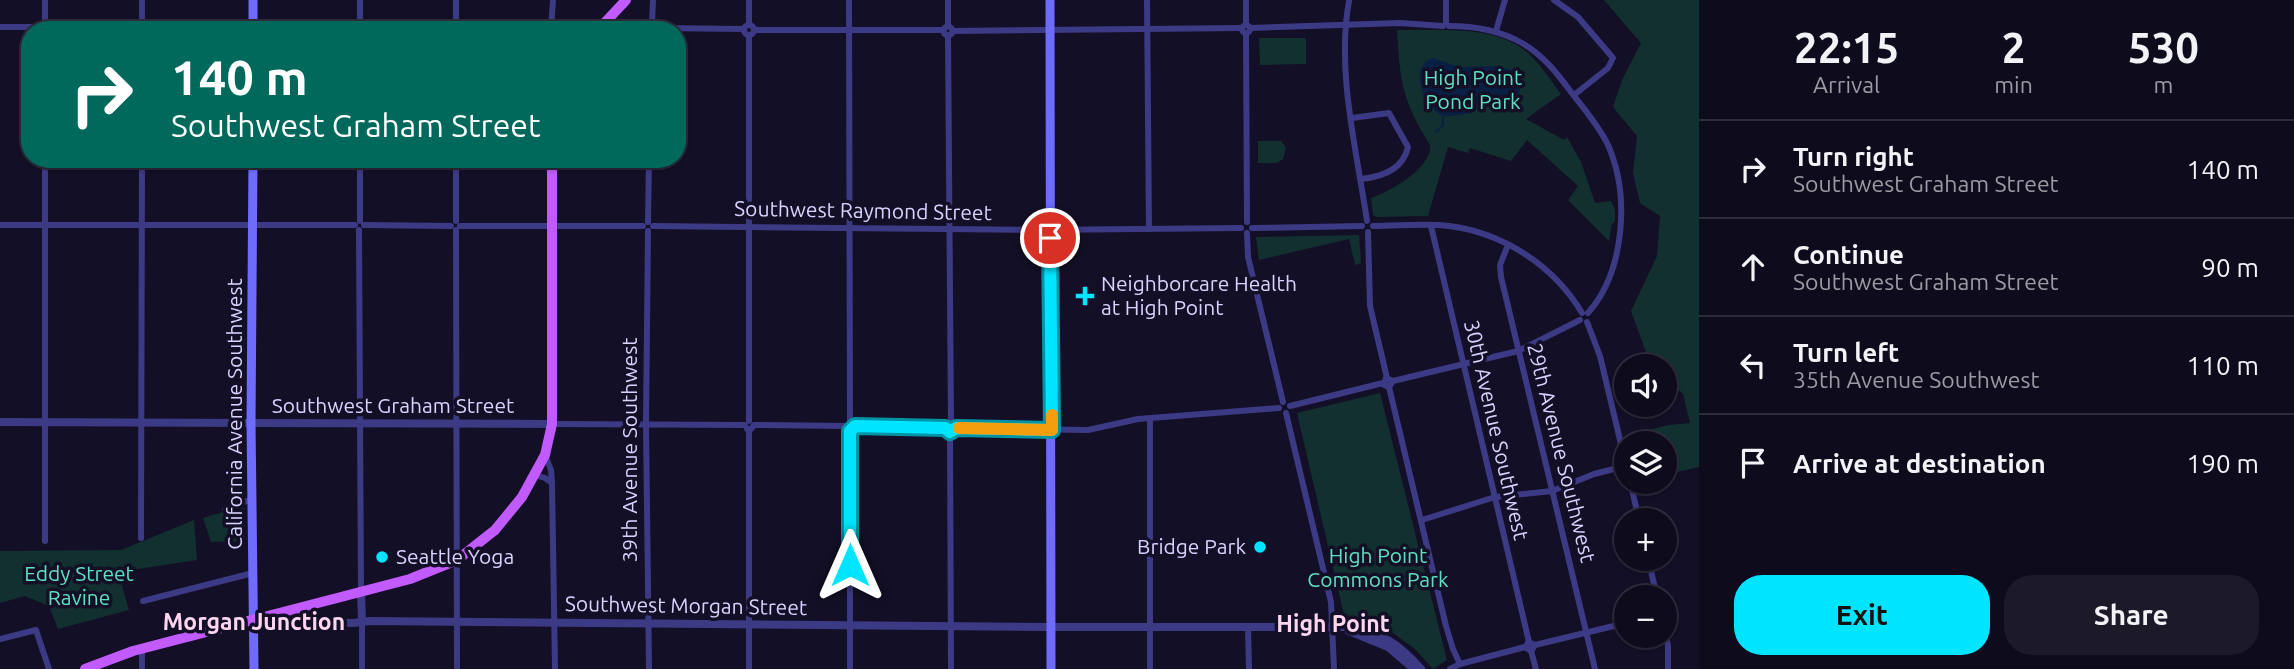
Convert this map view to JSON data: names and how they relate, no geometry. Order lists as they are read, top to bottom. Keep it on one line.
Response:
{"streets":{"main road":["California Avenue Southwest"],"street":["Southwest Raymond Street","Southwest Graham Street","30th Avenue Southwest","39th Avenue Southwest","29th Avenue Southwest","Southwest Morgan Street"]},"crossings":[["Southwest Raymond Street","California Avenue Southwest"],["Southwest Raymond Street","30th Avenue Southwest"],["Southwest Raymond Street","39th Avenue Southwest"],["Southwest Raymond Street","29th Avenue Southwest"],["Southwest Graham Street","California Avenue Southwest"],["Southwest Graham Street","39th Avenue Southwest"],["39th Avenue Southwest","Southwest Morgan Street"]],"districts":["Morgan Junction","High Point"],"parks":["High Point Pond Park","High Point Commons Park","Eddy Street Ravine"],"places":{"health":["Neighborcare Health at High Point"],"other":["Bridge Park","Seattle Yoga"]},"page":{"eta":["22:15","Arrival","2","min","530","m"],"turn":["140 m","Southwest Graham Street"],"list":[{"name":"Turn right","note":"Southwest Graham Street","value":"140 m"},{"name":"Continue","note":"Southwest Graham Street","value":"90 m"},{"name":"Turn left","note":"35th Avenue Southwest","value":"110 m"},{"name":"Arrive at destination","value":"190 m"}],"map_buttons":["+","−"],"buttons":["Exit","Share"]}}
